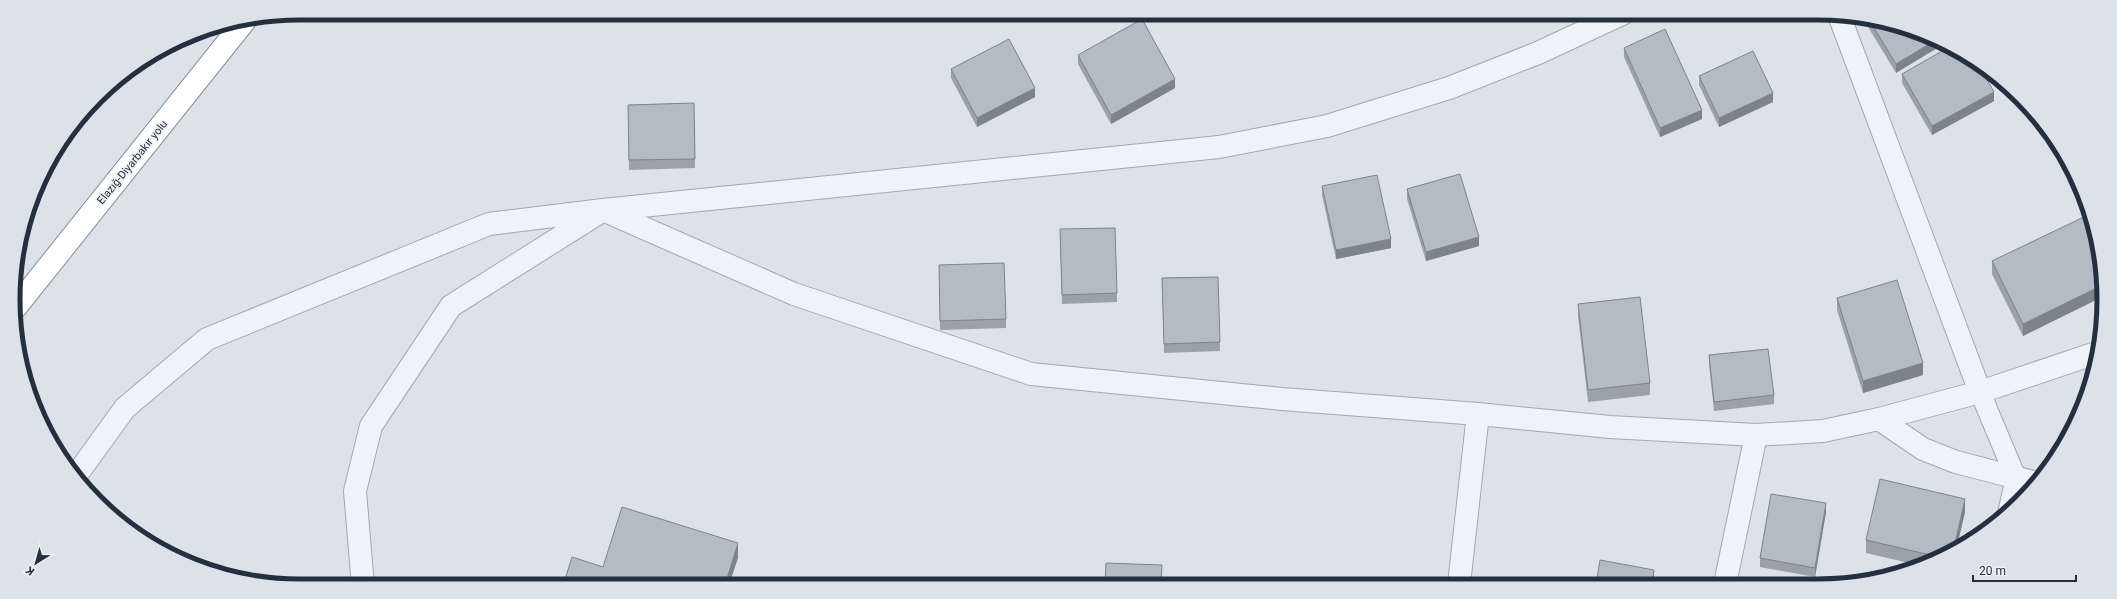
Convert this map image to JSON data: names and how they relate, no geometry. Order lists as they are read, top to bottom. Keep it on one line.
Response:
{"streets":{"highway":["Elazığ-Diyarbakır yolu"]},"scale_bar":"20 m","north":"bottom left"}
